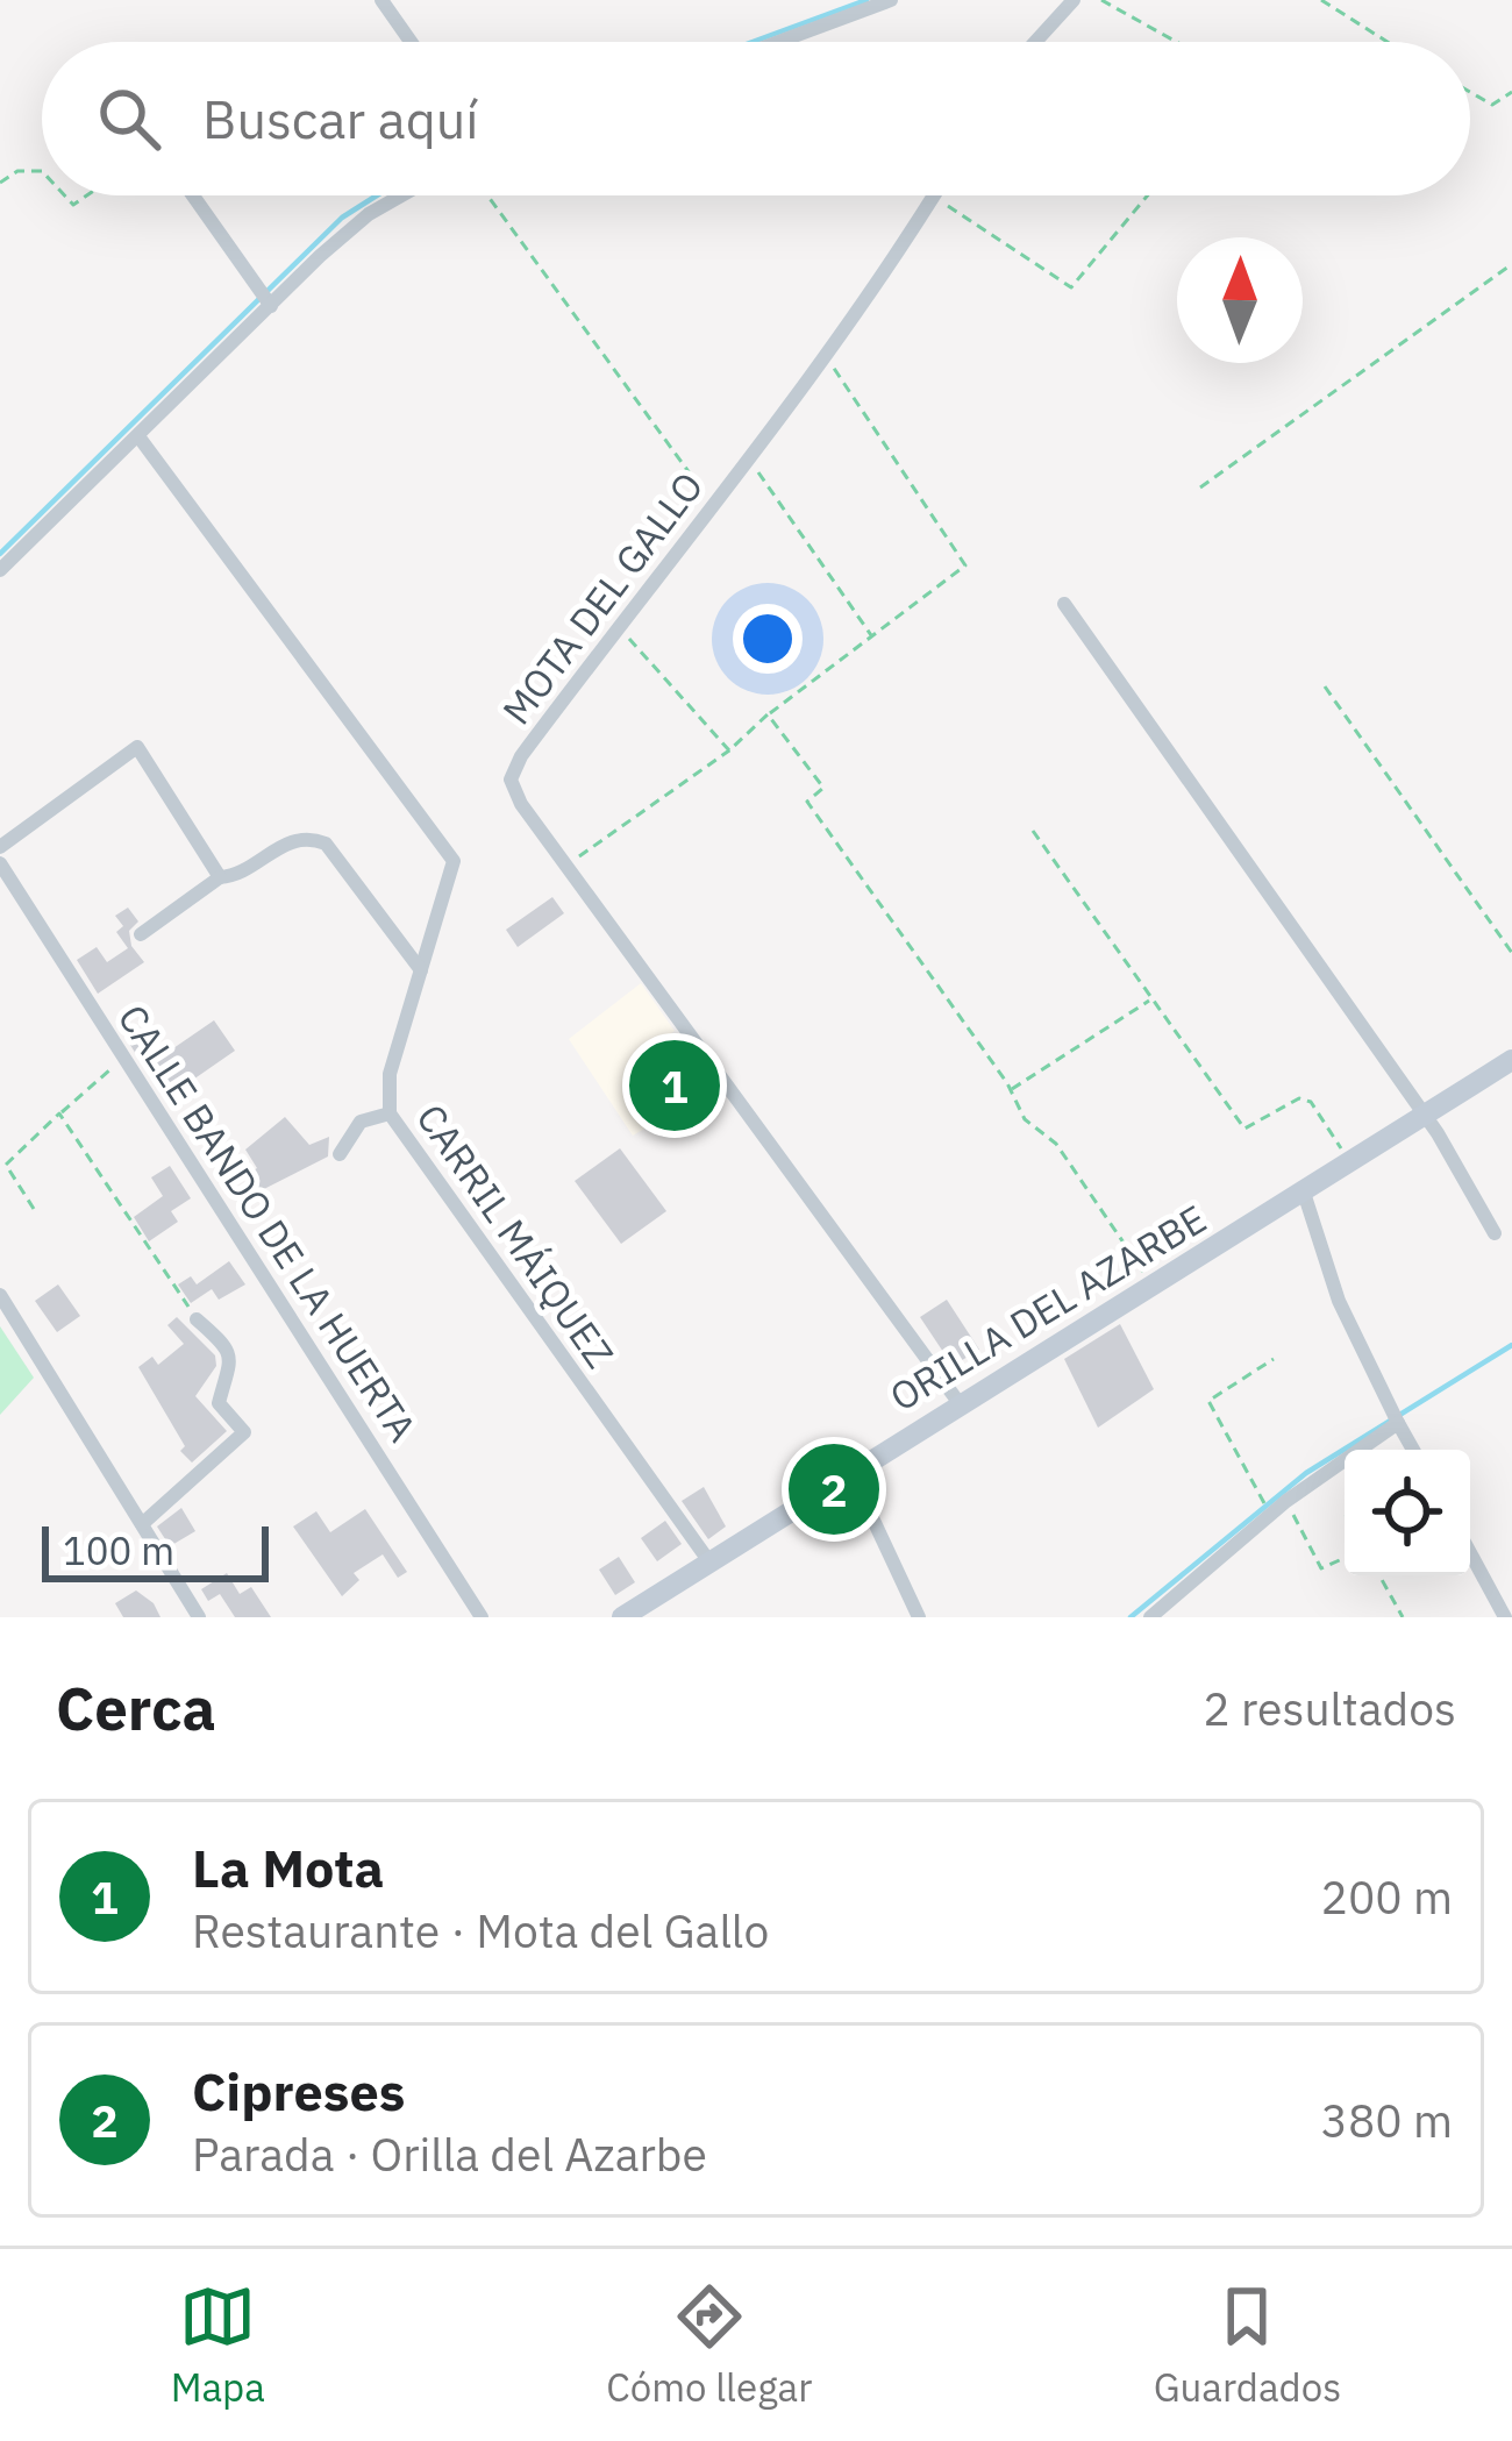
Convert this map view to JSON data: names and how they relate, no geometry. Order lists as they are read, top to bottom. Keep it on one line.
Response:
{"streets":{"main road":["ORILLA DEL AZARBE"],"street":["MOTA DEL GALLO","CALLE BANDO DE LA HUERTA","CARRIL MÁIQUEZ"]},"crossings":[["MOTA DEL GALLO","ORILLA DEL AZARBE"],["CARRIL MÁIQUEZ","ORILLA DEL AZARBE"]],"scale_bar":"100 m","north":"top","page":{"search":"Buscar aquí","pins":["1","2"],"scale":"100 m","heading":["Cerca","2 resultados"],"list":[{"mark":"1","name":"La Mota","note":"Restaurante · Mota del Gallo","value":"200 m"},{"mark":"2","name":"Cipreses","note":"Parada · Orilla del Azarbe","value":"380 m"}],"nav":["Mapa","Cómo llegar","Guardados"]}}
